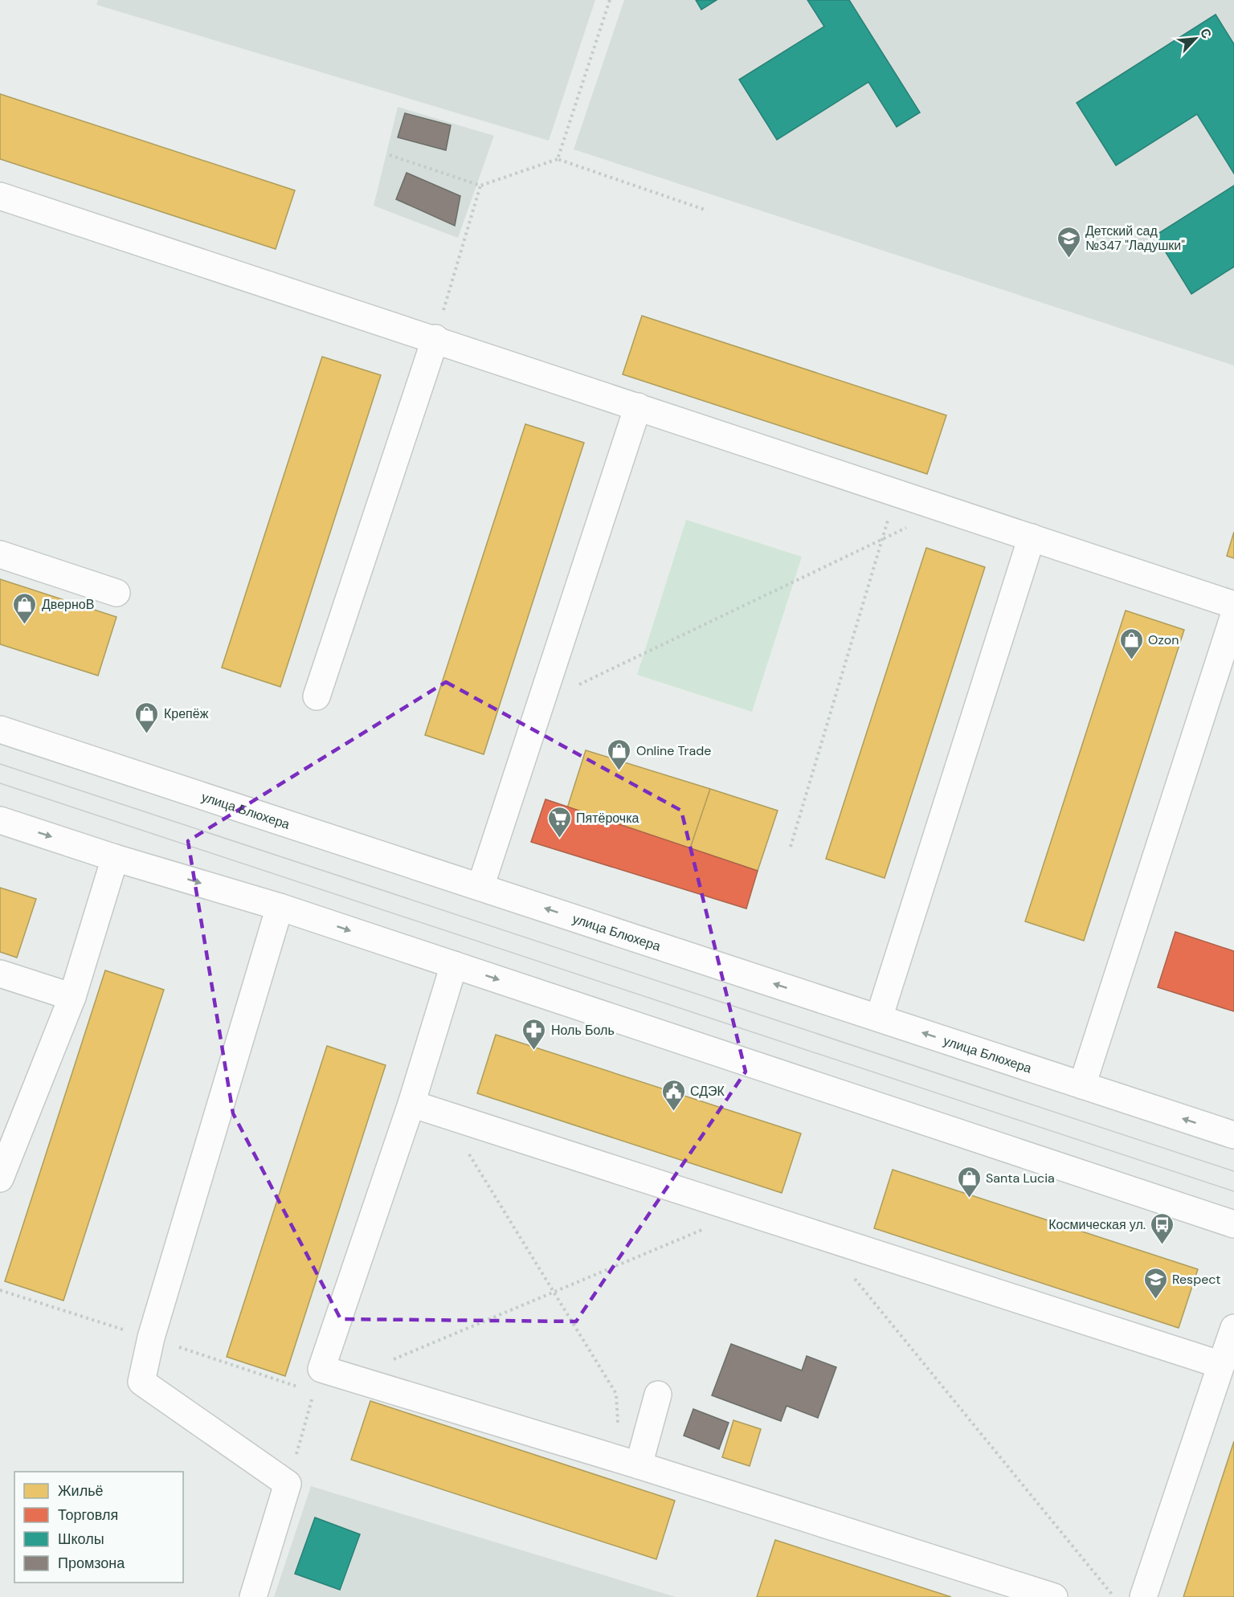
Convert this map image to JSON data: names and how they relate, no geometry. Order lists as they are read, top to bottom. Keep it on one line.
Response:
{"streets":{"street":["улица Блюхера"]},"places":{"school or university":["Детский сад №347 \"Ладушки\"","Respect"],"shop":["ДверноВ","Ozon","Крепёж","Online Trade","Santa Lucia"],"supermarket":["Пятёрочка"],"pharmacy":["Ноль Боль"],"public building":["СДЭК"],"bus stop":["Космическая ул."]},"legend":["Жильё","Торговля","Школы","Промзона"],"north":"top right"}
